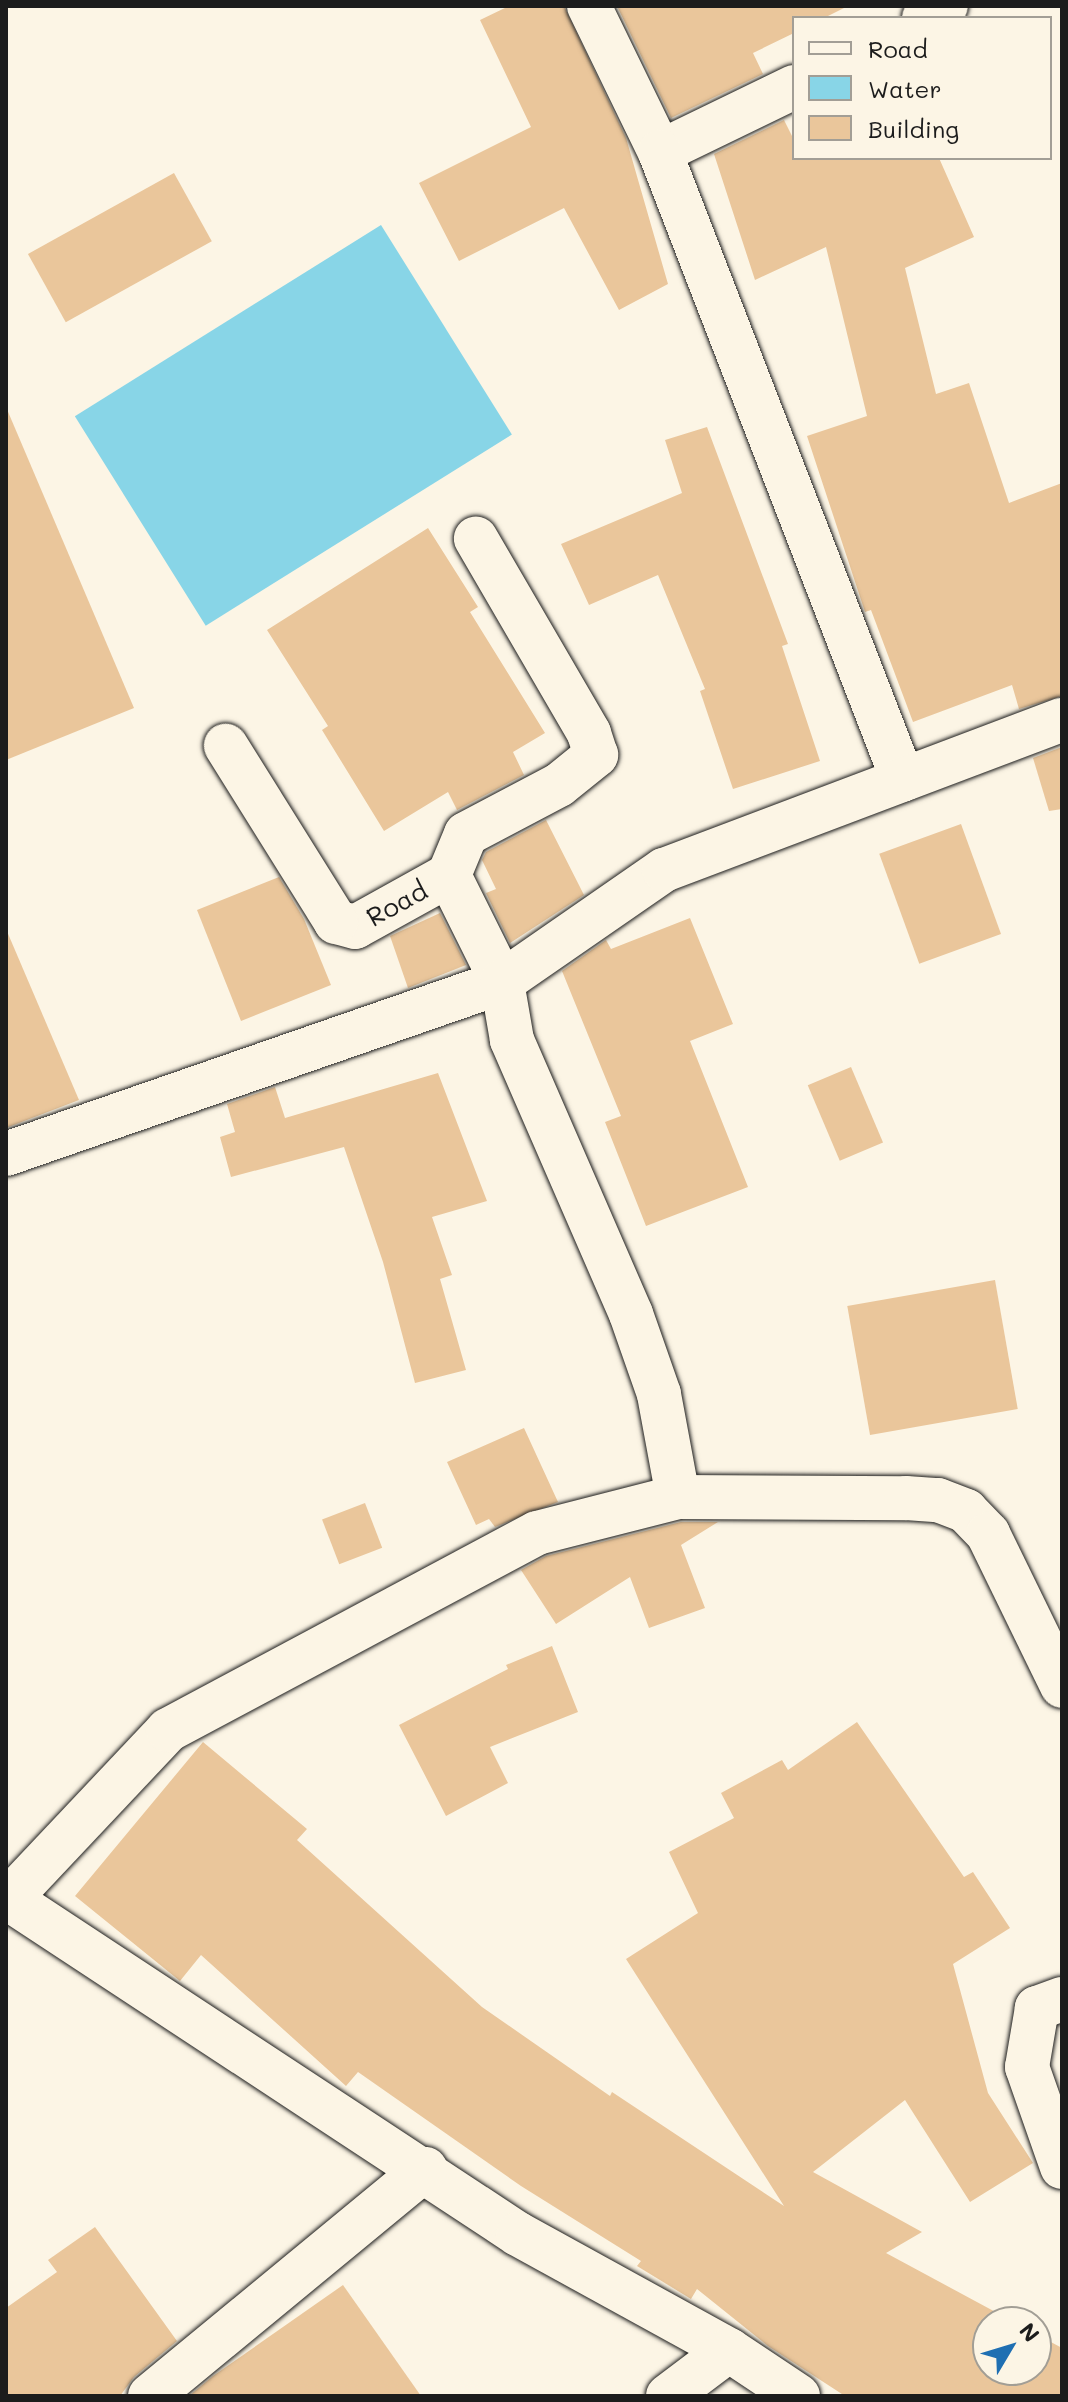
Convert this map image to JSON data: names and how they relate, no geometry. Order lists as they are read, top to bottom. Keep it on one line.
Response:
{"streets":{"street":["Road"]},"legend":["Road","Water","Building"],"north":"top right"}
